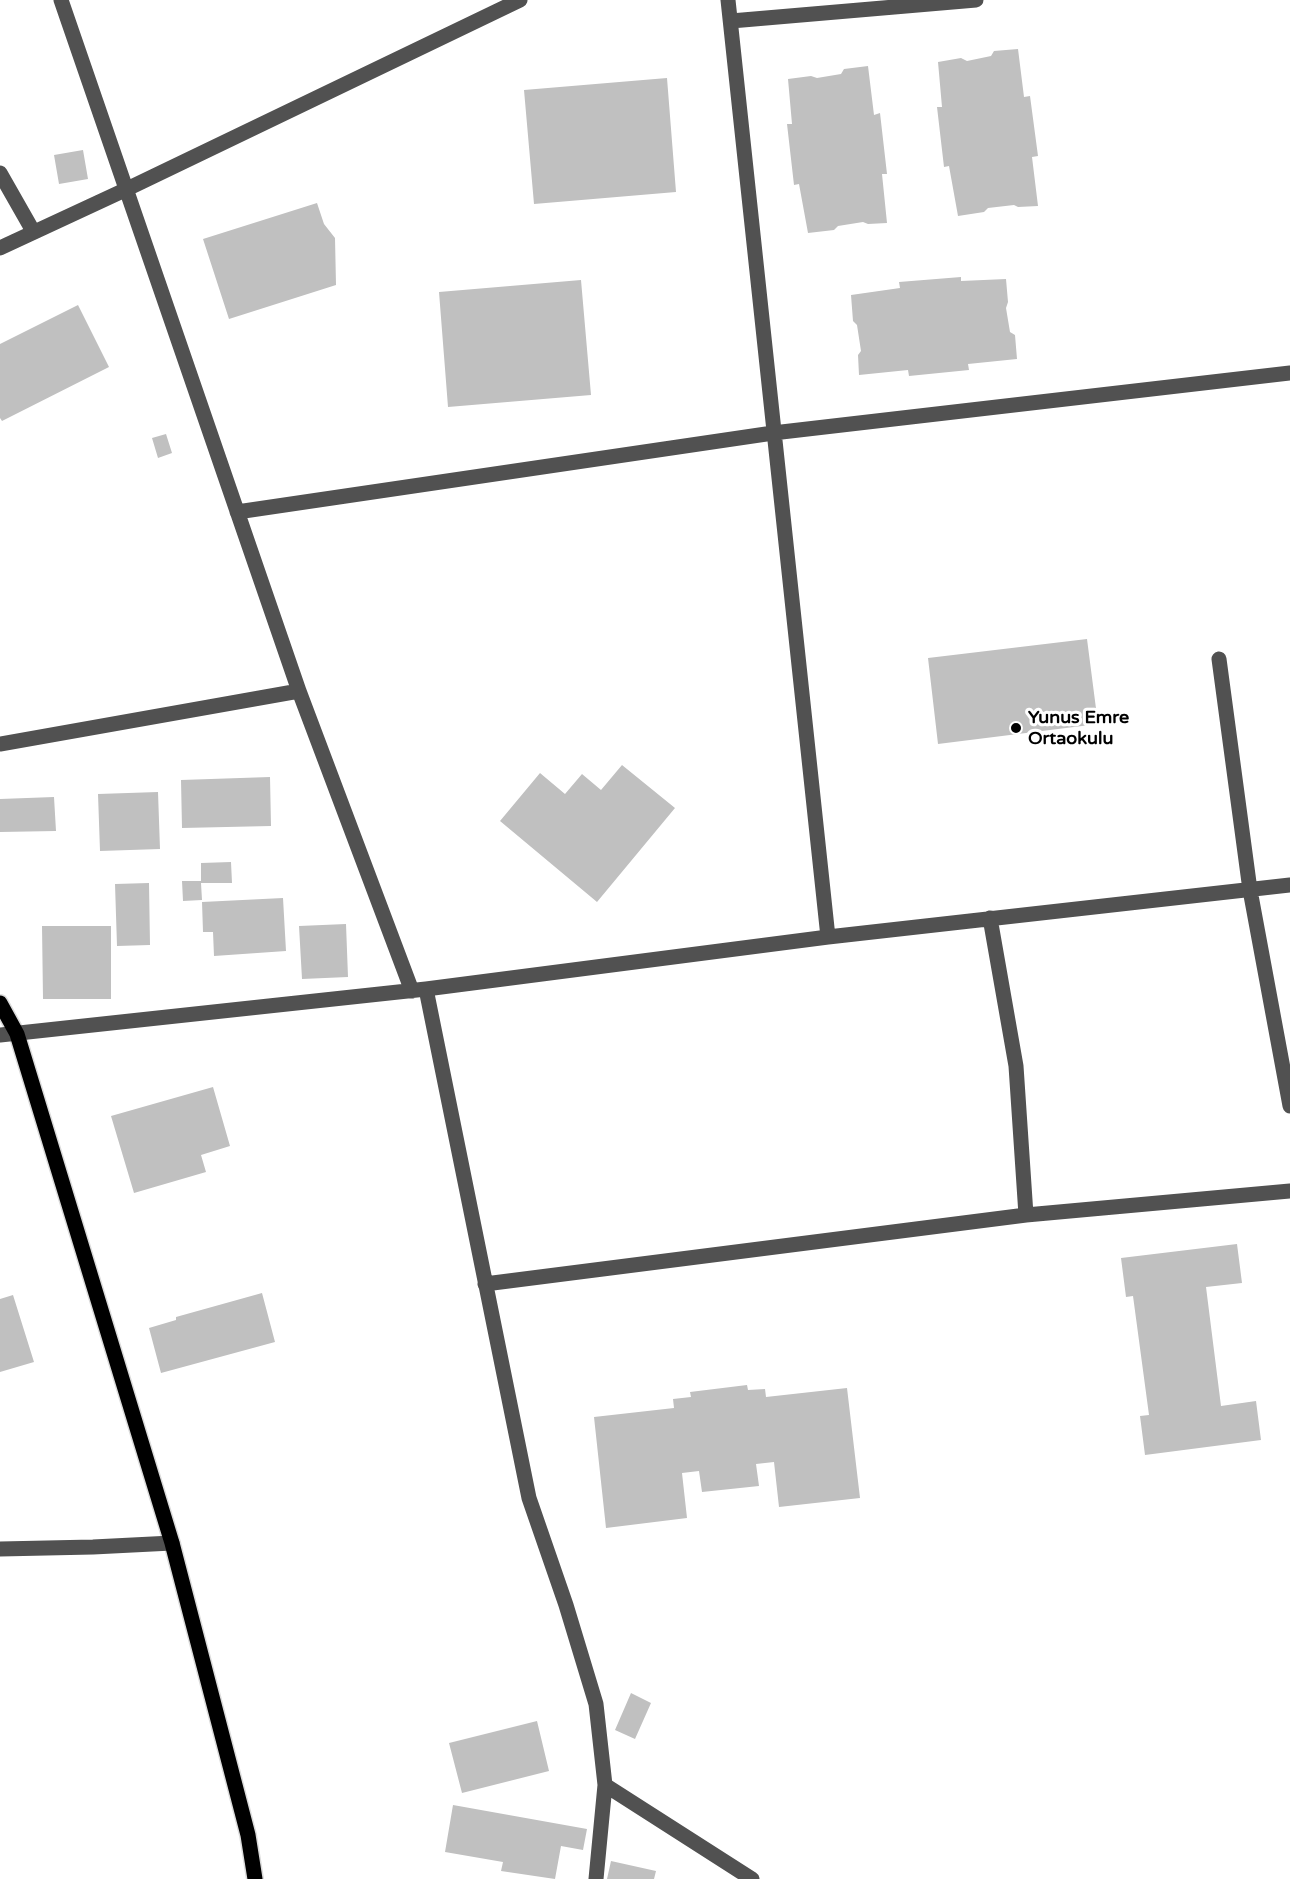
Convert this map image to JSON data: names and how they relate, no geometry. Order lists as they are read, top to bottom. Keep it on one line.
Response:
{"places":["Yunus Emre Ortaokulu"]}
